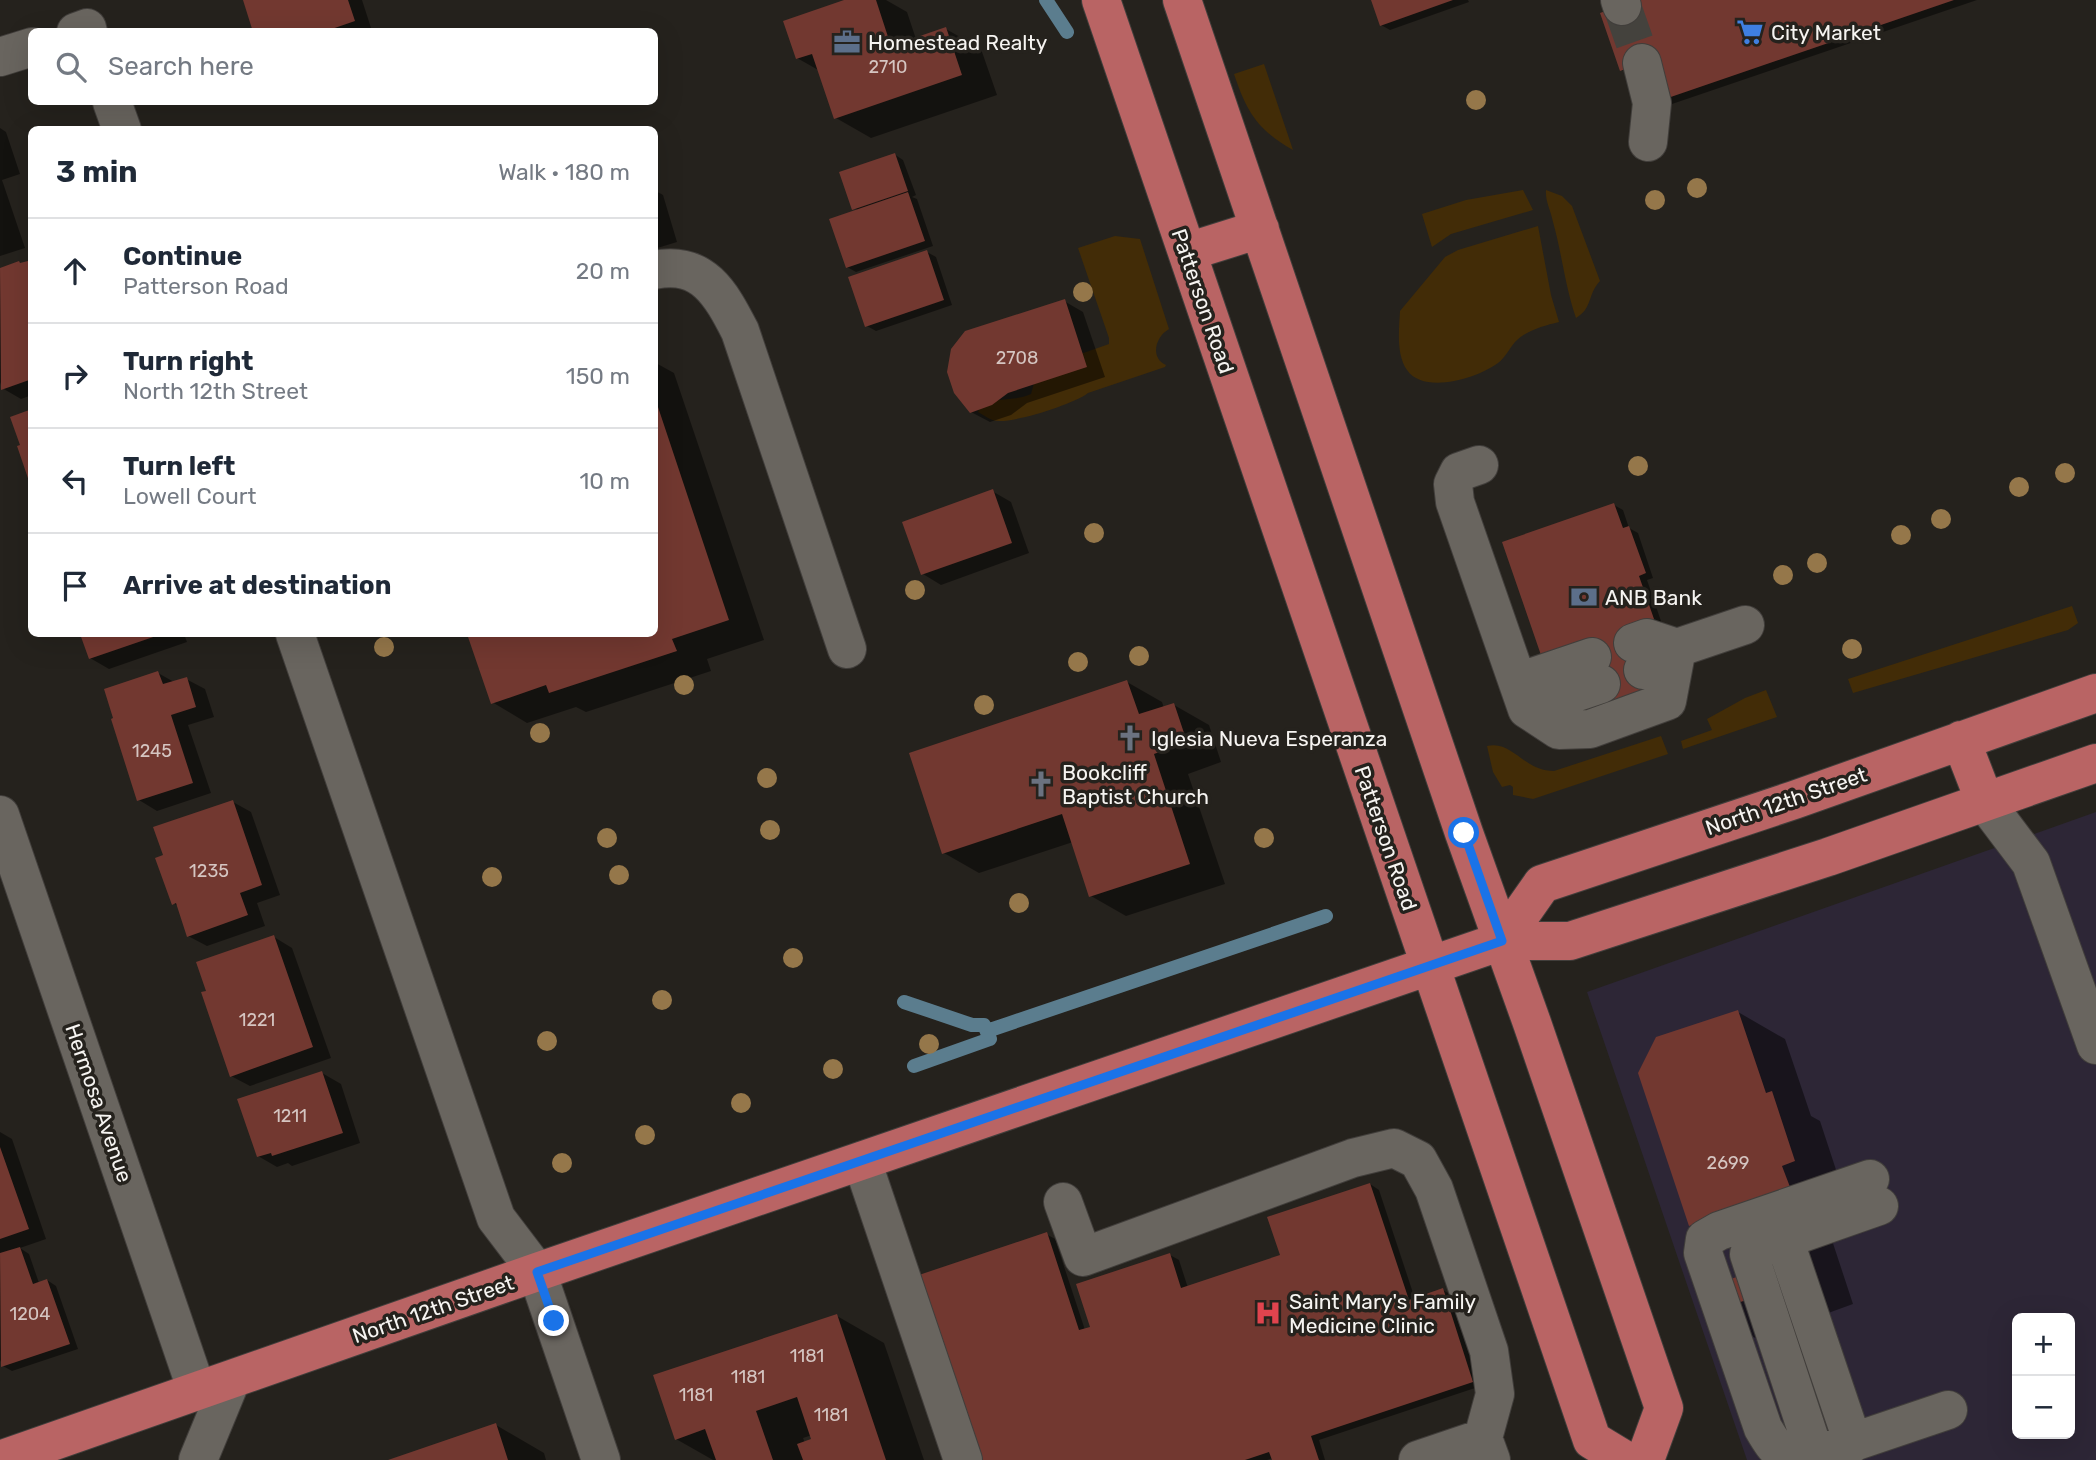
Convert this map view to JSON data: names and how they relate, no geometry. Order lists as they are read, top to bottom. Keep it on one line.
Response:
{"streets":{"main road":["Patterson Road","North 12th Street"],"street":["Hermosa Avenue"]},"crossings":[["Patterson Road","North 12th Street"],["North 12th Street","Hermosa Avenue"]],"places":{"supermarket":["City Market"],"office":["Homestead Realty"],"bank":["ANB Bank"],"church":["Iglesia Nueva Esperanza","Bookcliff Baptist Church"],"hospital":["Saint Mary's Family Medicine Clinic"]},"house_numbers":["2710","2708","1245","1235","1221","1211","2699","1204","1181","1181","1181","1181"],"page":{"search":"Search here","heading":["3 min","Walk · 180 m"],"list":[["Continue","Patterson Road","20 m"],["Turn right","North 12th Street","150 m"],["Turn left","Lowell Court","10 m"],"Arrive at destination"],"map_buttons":["+","−"]}}
